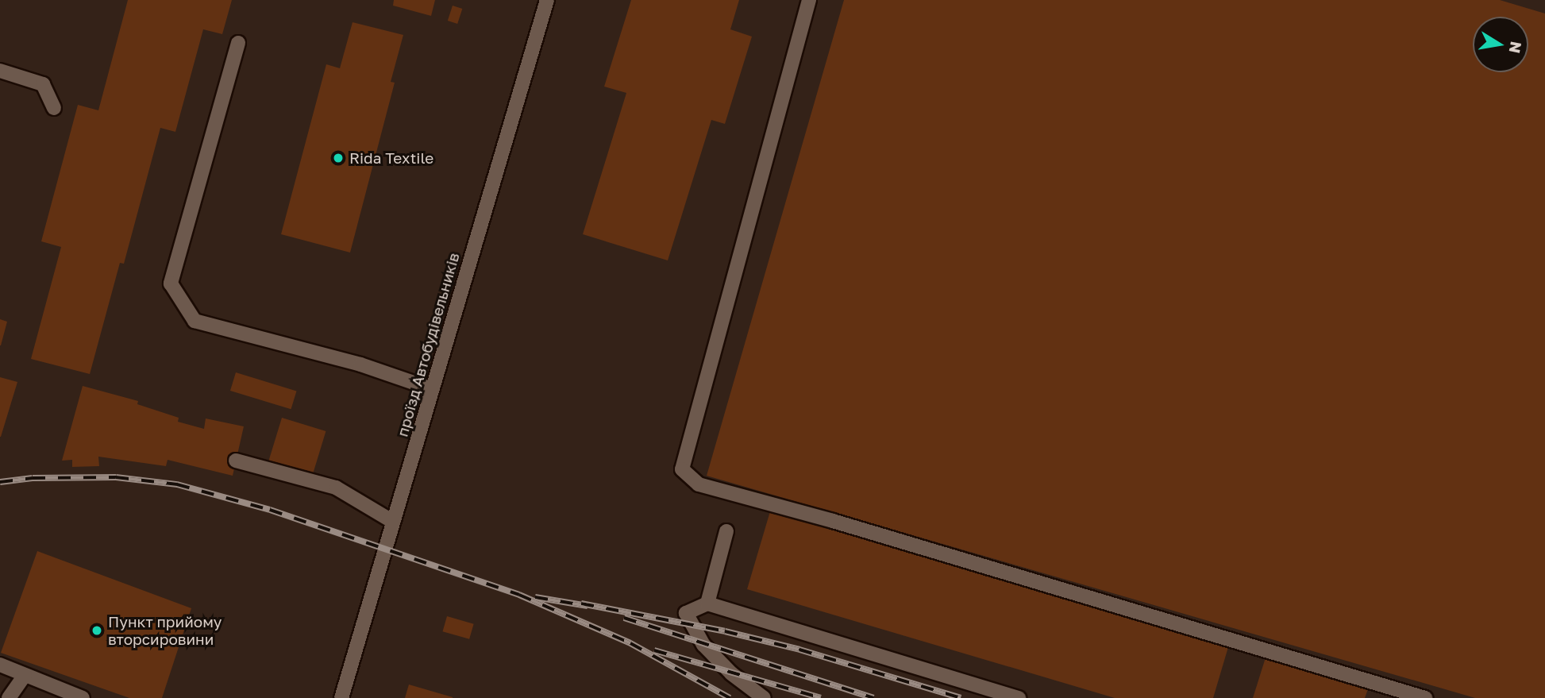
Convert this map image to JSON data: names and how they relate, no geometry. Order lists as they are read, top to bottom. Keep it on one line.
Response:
{"streets":{"street":["проїзд Автобудівельників"]},"places":["Rida Textile","Пункт прийому вторсировини"],"north":"right"}
